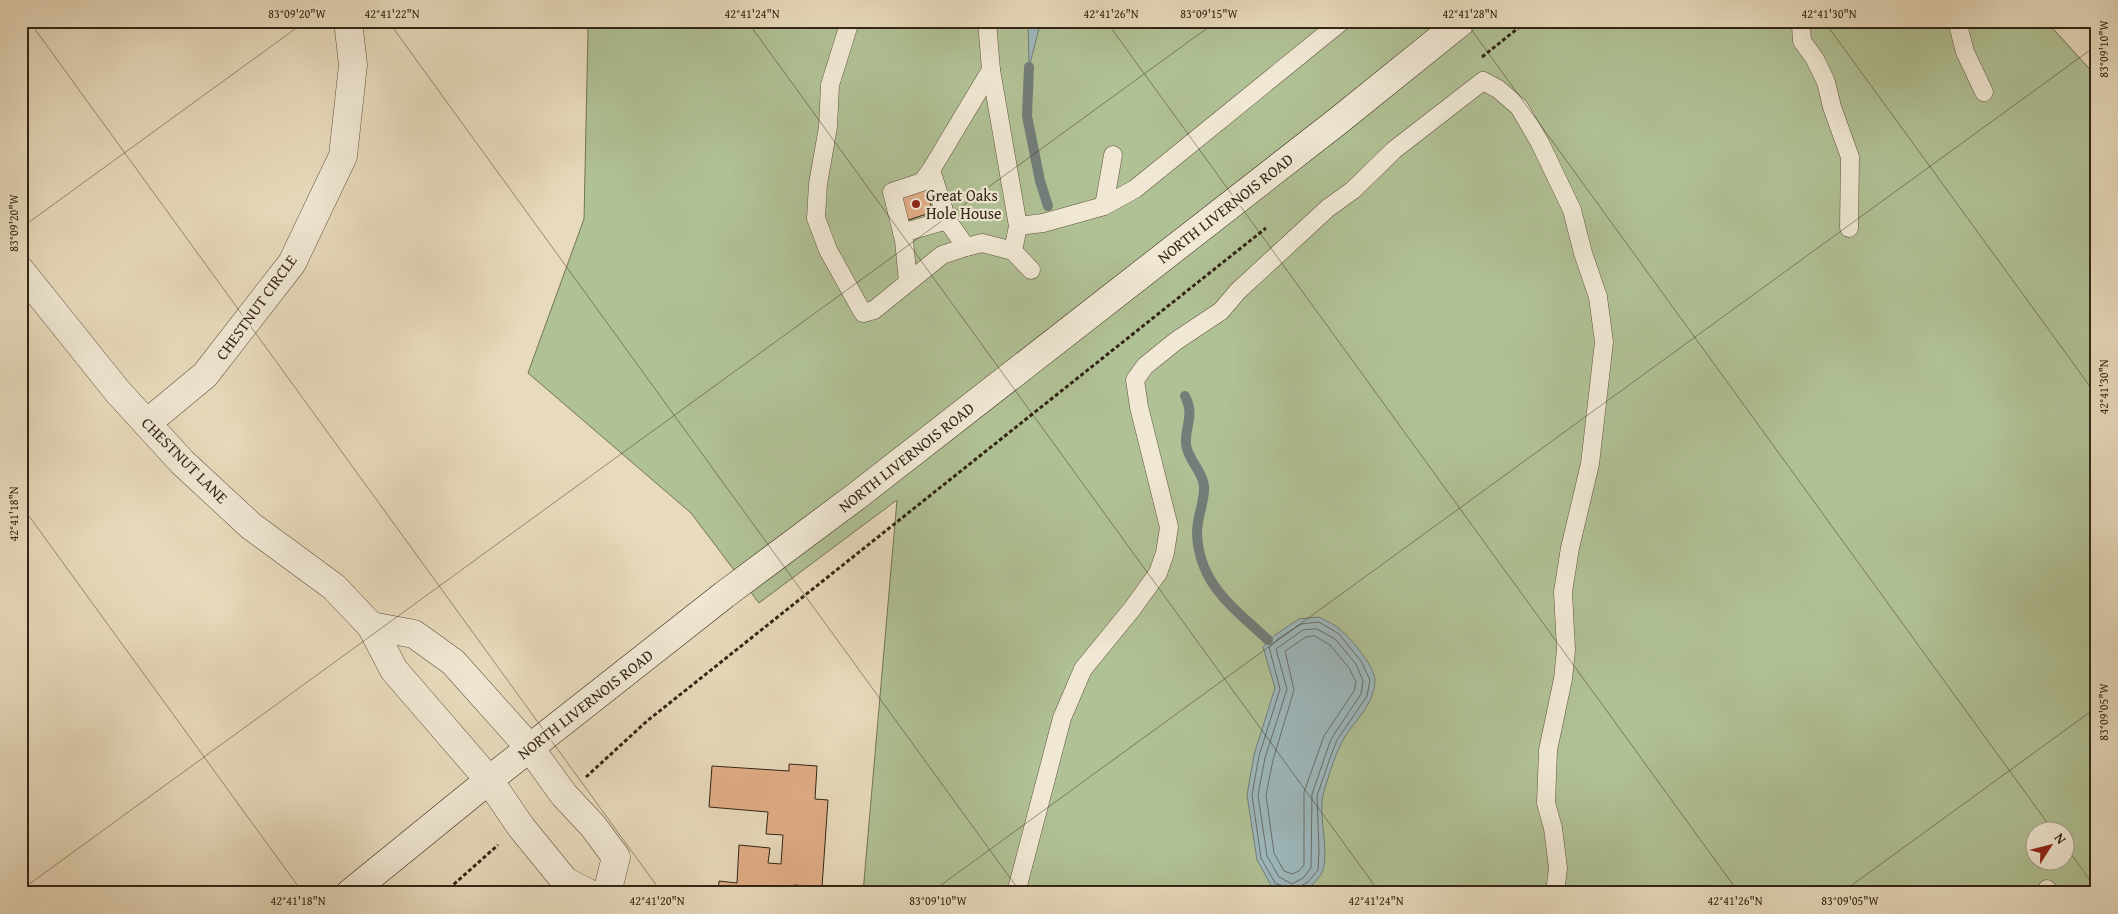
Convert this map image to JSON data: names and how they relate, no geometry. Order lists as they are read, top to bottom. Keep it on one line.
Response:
{"streets":{"street":["NORTH LIVERNOIS ROAD","CHESTNUT CIRCLE","CHESTNUT LANE"]},"crossings":[["NORTH LIVERNOIS ROAD","CHESTNUT LANE"],["CHESTNUT CIRCLE","CHESTNUT LANE"]],"places":["Great Oaks Hole House"],"north":"top right","coordinates":["83°09'20\"W","42°41'22\"N","42°41'24\"N","42°41'26\"N","83°09'15\"W","42°41'28\"N","42°41'30\"N","83°09'10\"W","42°41'18\"N","83°09'05\"W","42°41'20\"N"]}
